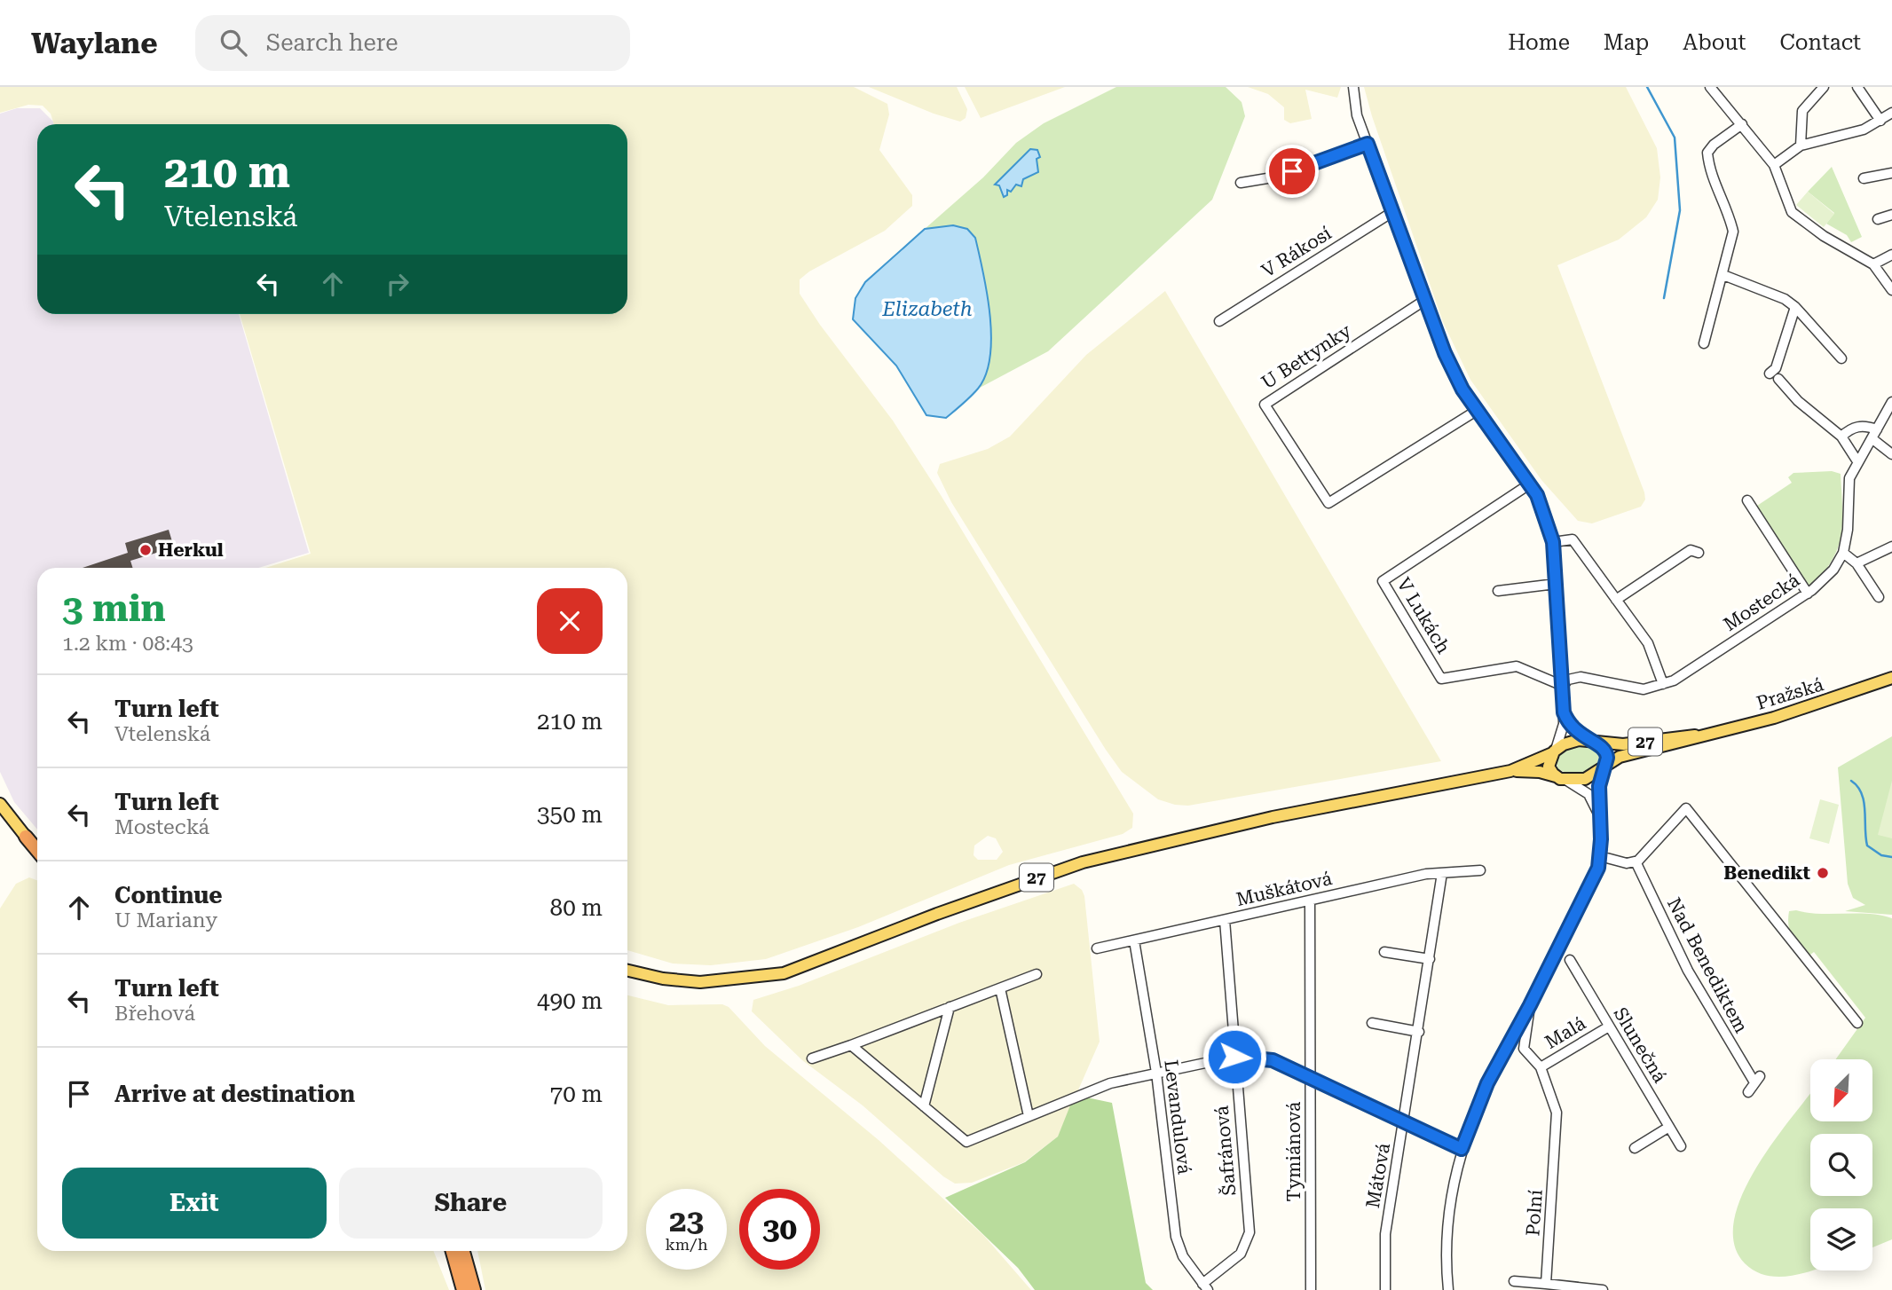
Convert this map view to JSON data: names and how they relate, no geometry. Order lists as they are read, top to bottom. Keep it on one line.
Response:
{"streets":{"main road":["Pražská","27"],"street":["V Rákosí","U Bettynky","Mostecká","V Lukách","Muškátová","Nad Benediktem","Malá","Slunečná","Levandulová","Šafránová","Tymiánová","Mátová","Polní"]},"crossings":[["Mostecká","V Lukách"],["Pražská","27"],["Muškátová","Levandulová"],["Muškátová","Šafránová"],["Muškátová","Tymiánová"],["Muškátová","Mátová"],["Malá","Slunečná"],["Malá","Polní"],["Levandulová","Šafránová"]],"water":["Elizabeth"],"places":["Herkul","Benedikt"],"north":"bottom left","page":{"header":"Waylane","search":"Search here","nav":["Home","Map","About","Contact"],"turn":["210 m","Vtelenská"],"heading":["3 min","1.2 km · 08:43"],"list":[{"name":"Turn left","note":"Vtelenská","value":"210 m"},{"name":"Turn left","note":"Mostecká","value":"350 m"},{"name":"Continue","note":"U Mariany","value":"80 m"},{"name":"Turn left","note":"Břehová","value":"490 m"},{"name":"Arrive at destination","value":"70 m"}],"buttons":["Exit","Share"],"speed":"23 km/h","limit":"30"}}
